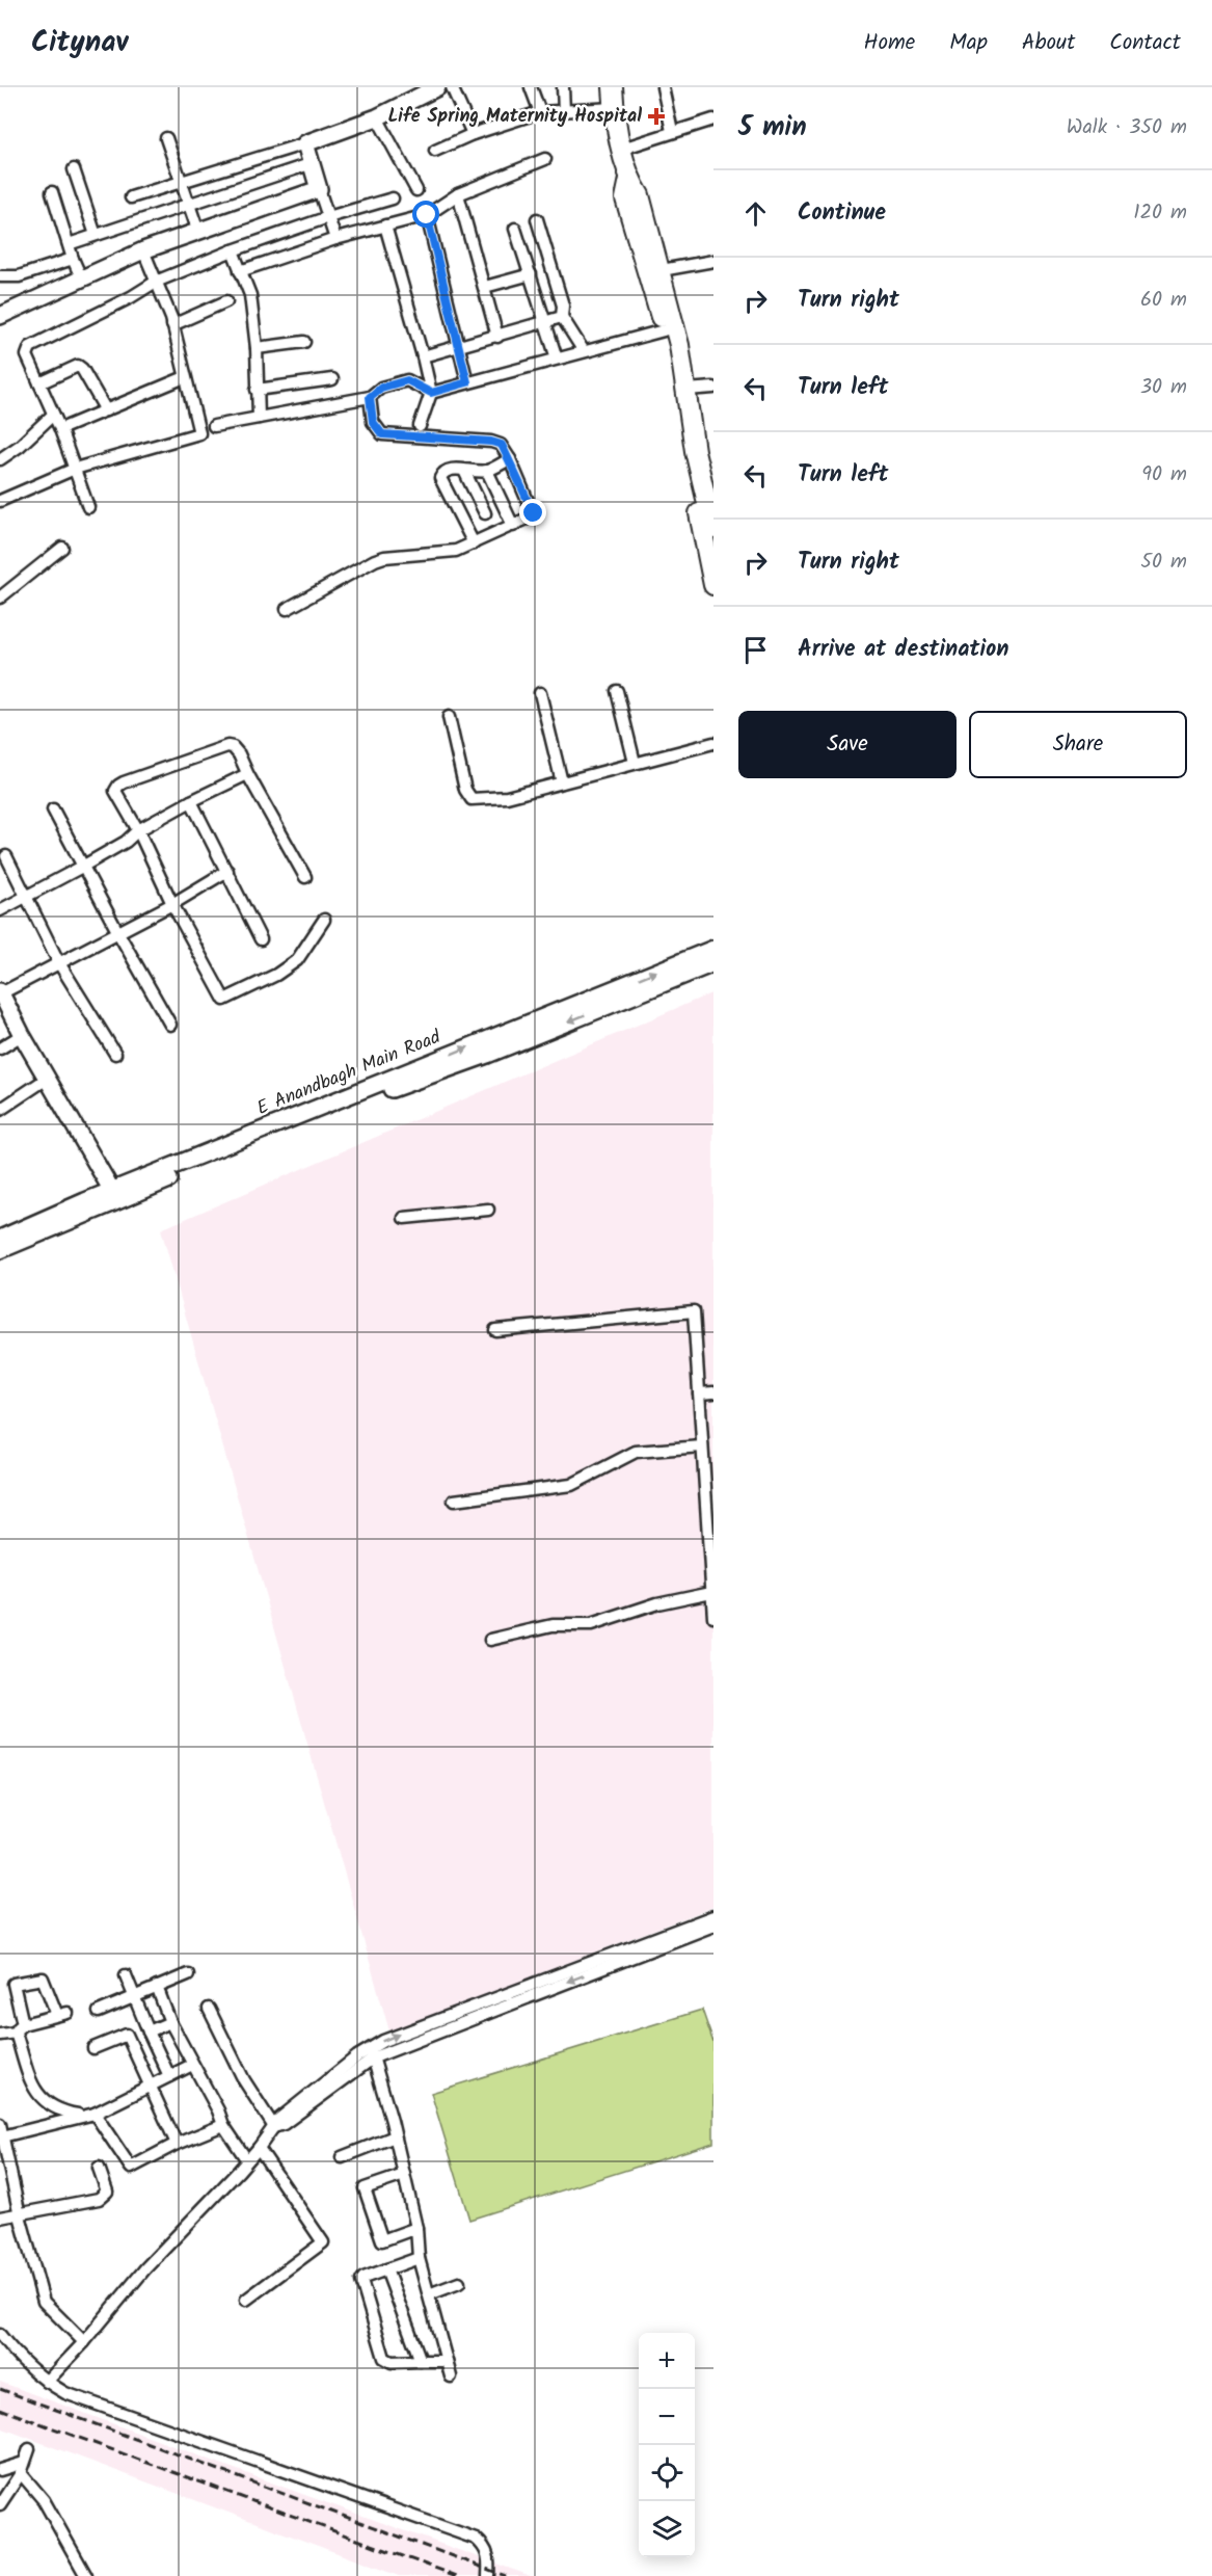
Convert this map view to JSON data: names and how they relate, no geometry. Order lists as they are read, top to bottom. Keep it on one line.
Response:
{"streets":{"street":["E Anandbagh Main Road"]},"places":{"health":["Life Spring Maternity Hospital"]},"page":{"header":"Citynav","nav":["Home","Map","About","Contact"],"heading":["5 min","Walk · 350 m"],"list":[["Continue","120 m"],["Turn right","60 m"],["Turn left","30 m"],["Turn left","90 m"],["Turn right","50 m"],"Arrive at destination"],"buttons":["Save","Share"],"map_buttons":["+","−"]}}
